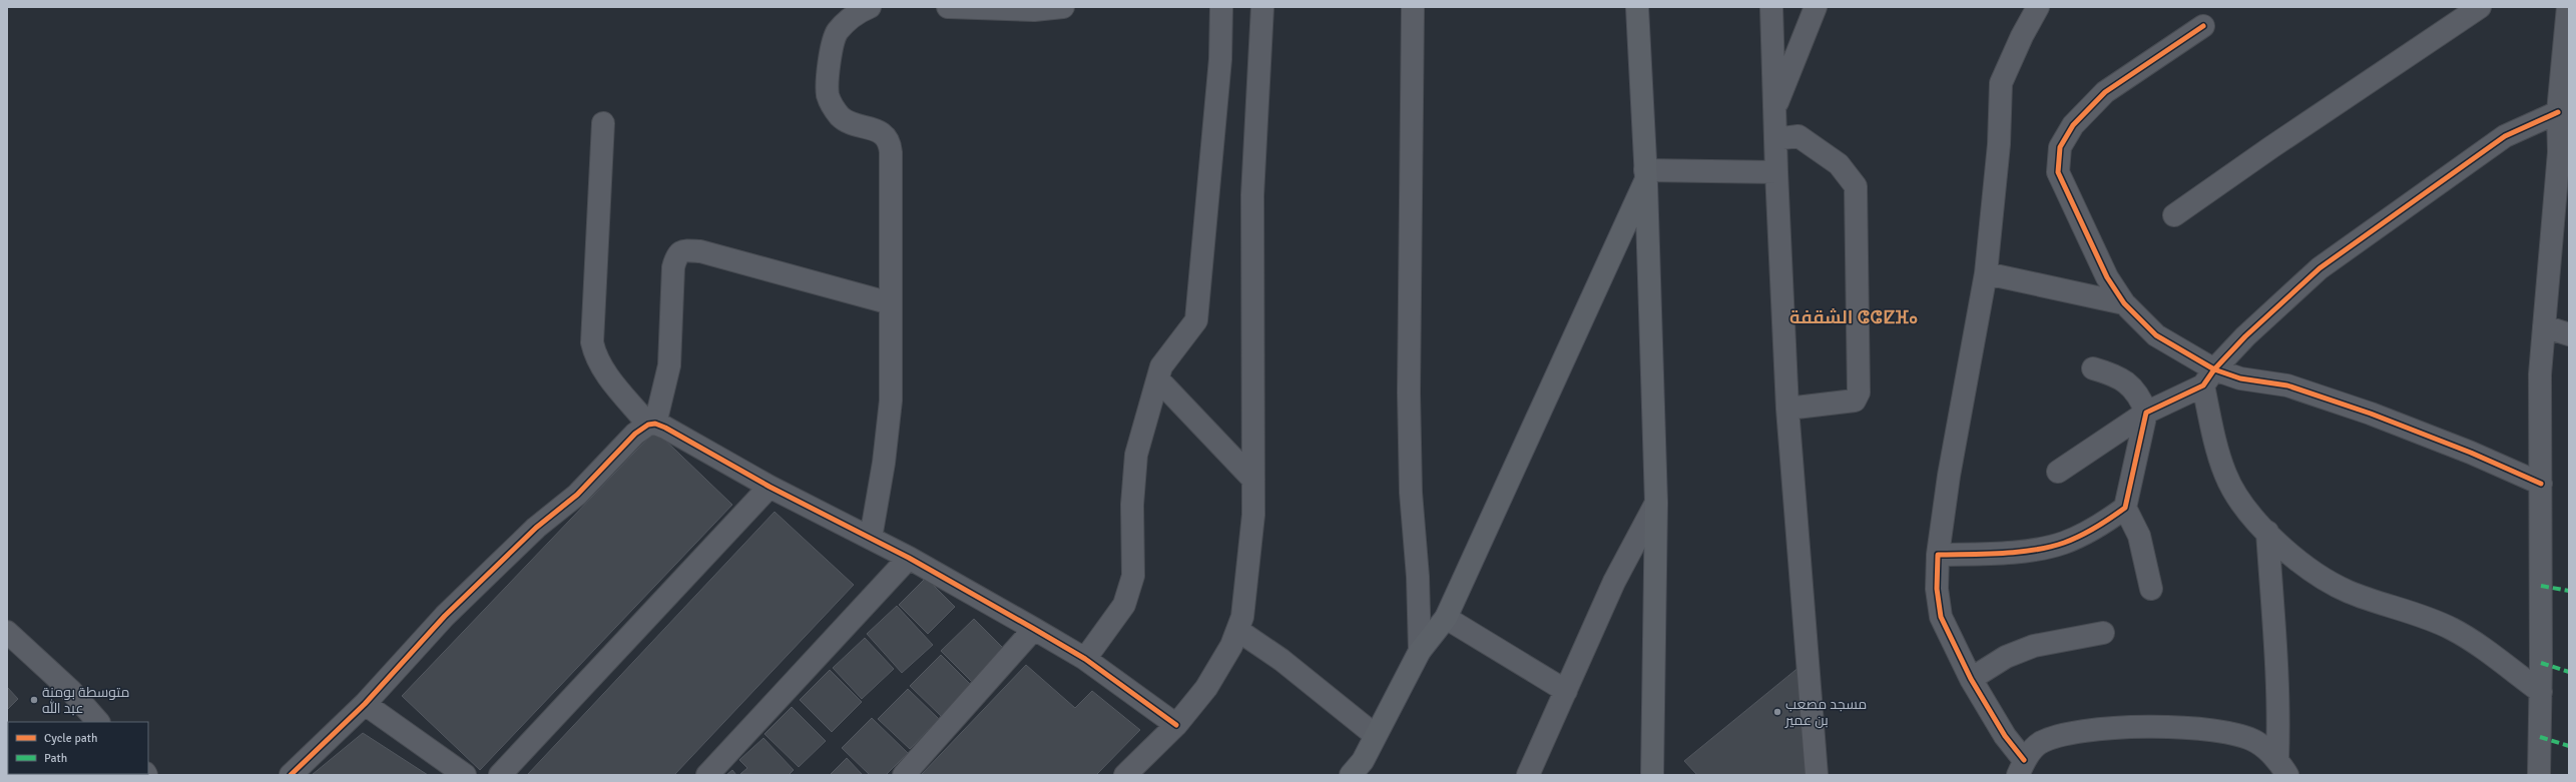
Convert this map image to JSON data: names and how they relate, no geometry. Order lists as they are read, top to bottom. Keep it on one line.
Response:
{"districts":["الشقفة ⵛⵛⵇⴼⴰ"],"places":["متوسطة بومنة عبد الله","مسجد مصعب بن عمير"],"legend":["Cycle path","Path"]}
